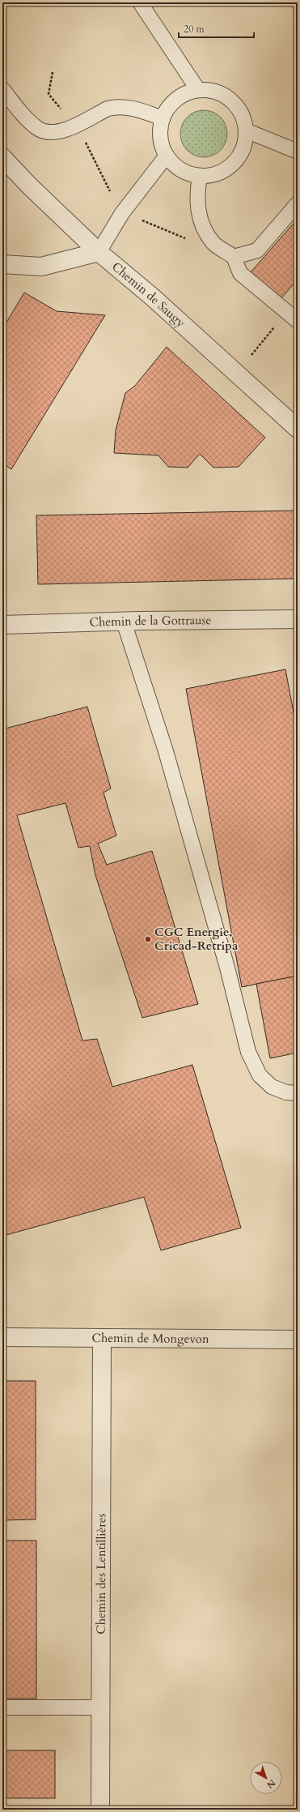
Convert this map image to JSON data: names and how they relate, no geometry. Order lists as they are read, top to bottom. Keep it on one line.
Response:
{"streets":{"street":["Chemin de Saugy","Chemin de la Gottrause","Chemin de Mongevon","Chemin des Lentillières"]},"crossings":[["Chemin de Mongevon","Chemin des Lentillières"]],"places":["CGC Energie, Cricad-Retripa"],"scale_bar":"20 m","north":"bottom right"}
